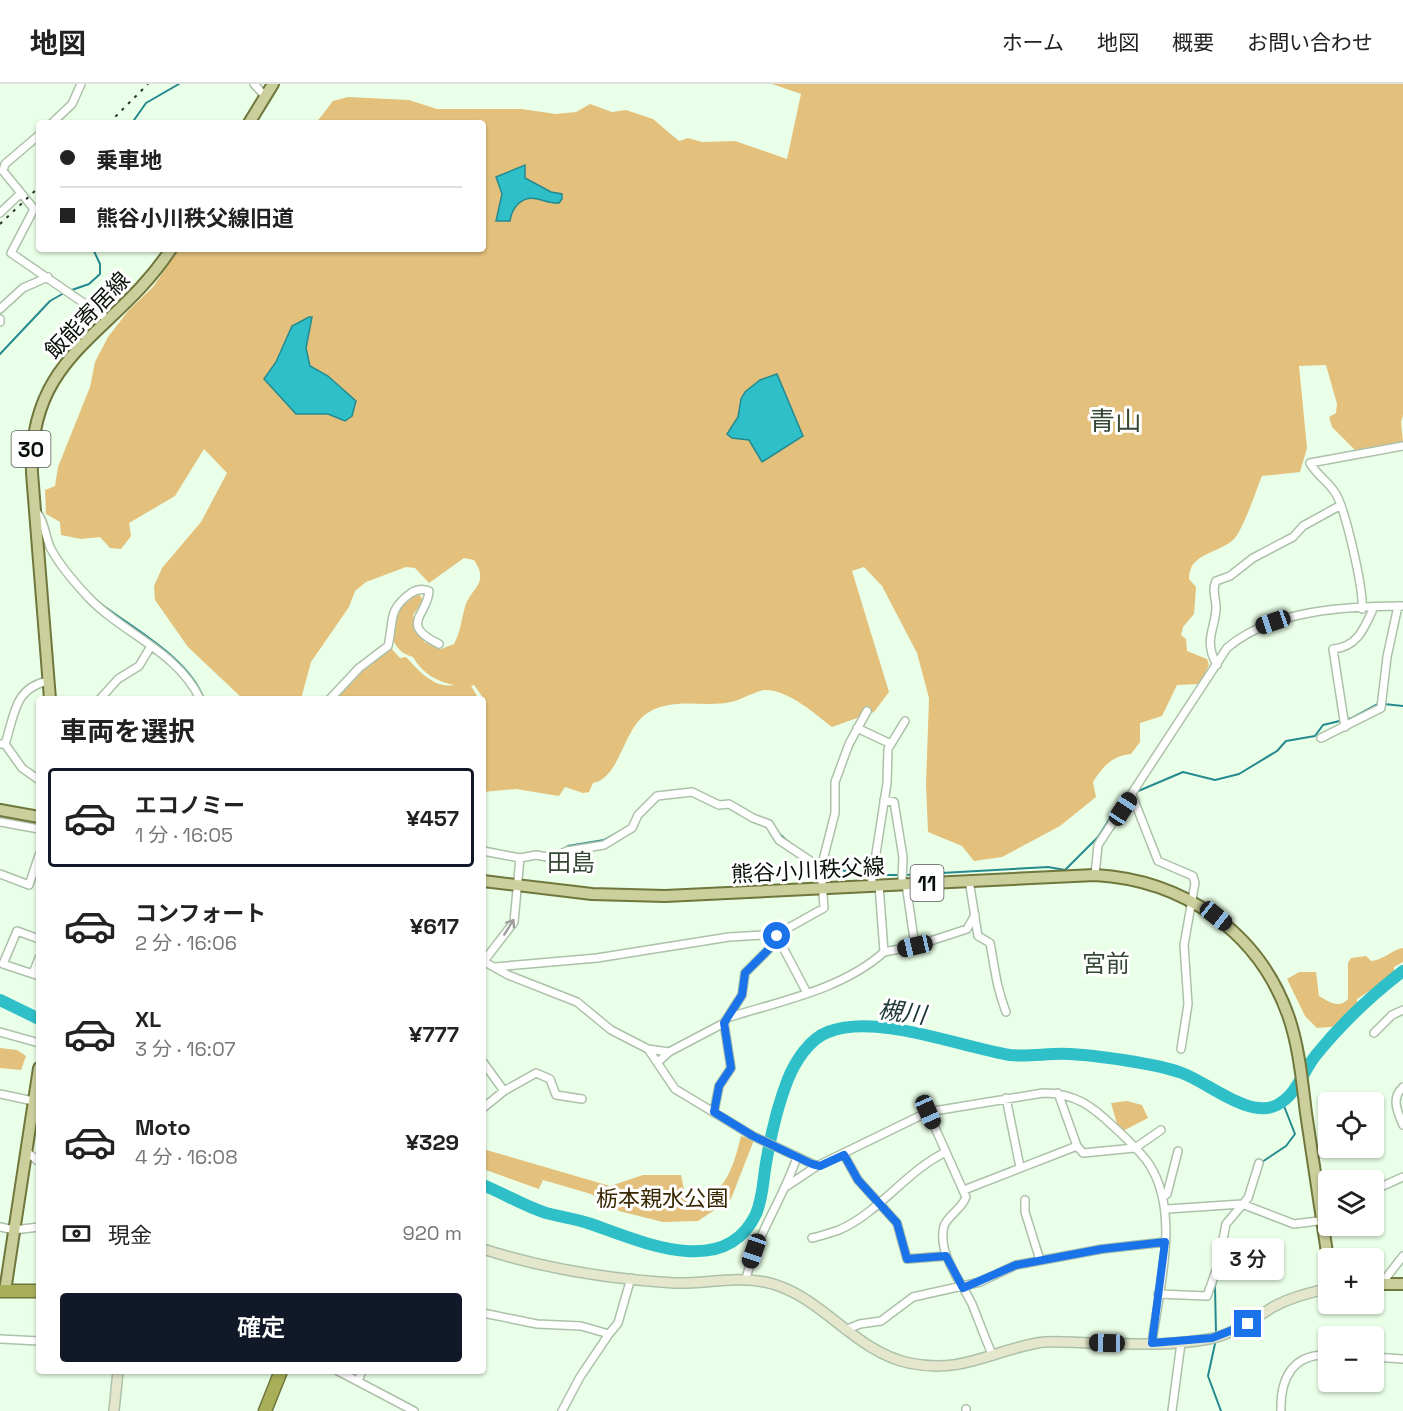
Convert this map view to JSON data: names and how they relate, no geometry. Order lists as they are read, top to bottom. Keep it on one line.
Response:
{"streets":{"main road":["飯能寄居線","30","熊谷小川秩父線","11"]},"districts":["青山","田島","宮前"],"water":["槻川"],"parks":["栃本親水公園"],"page":{"header":"地図","nav":["ホーム","地図","概要","お問い合わせ"],"banner":["乗車地","熊谷小川秩父線旧道"],"heading":"車両を選択","list":[{"name":"エコノミー","note":"1 分 · 16:05","value":"¥457"},{"name":"コンフォート","note":"2 分 · 16:06","value":"¥617"},{"name":"XL","note":"3 分 · 16:07","value":"¥777"},{"name":"Moto","note":"4 分 · 16:08","value":"¥329"}],"map_buttons":["+","−"],"pay":["現金","920 m"],"bubble":"3 分","buttons":"確定"}}
